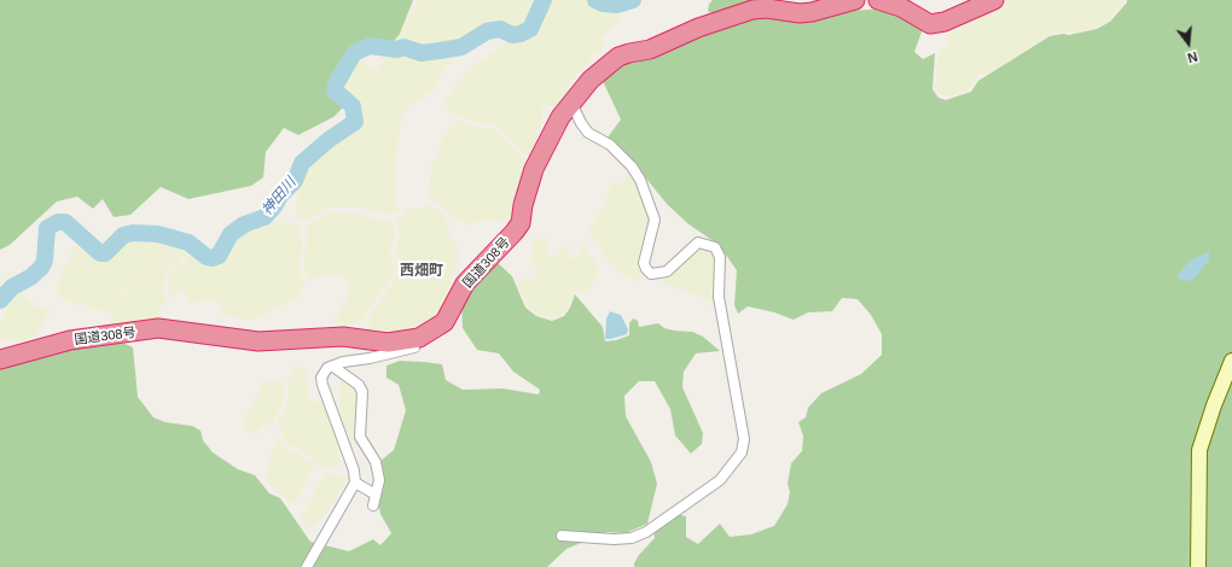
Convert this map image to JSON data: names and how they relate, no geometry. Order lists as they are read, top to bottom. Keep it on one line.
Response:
{"streets":{"highway":["国道308号"]},"districts":["西畑町"],"water":["神田川"],"north":"bottom"}
